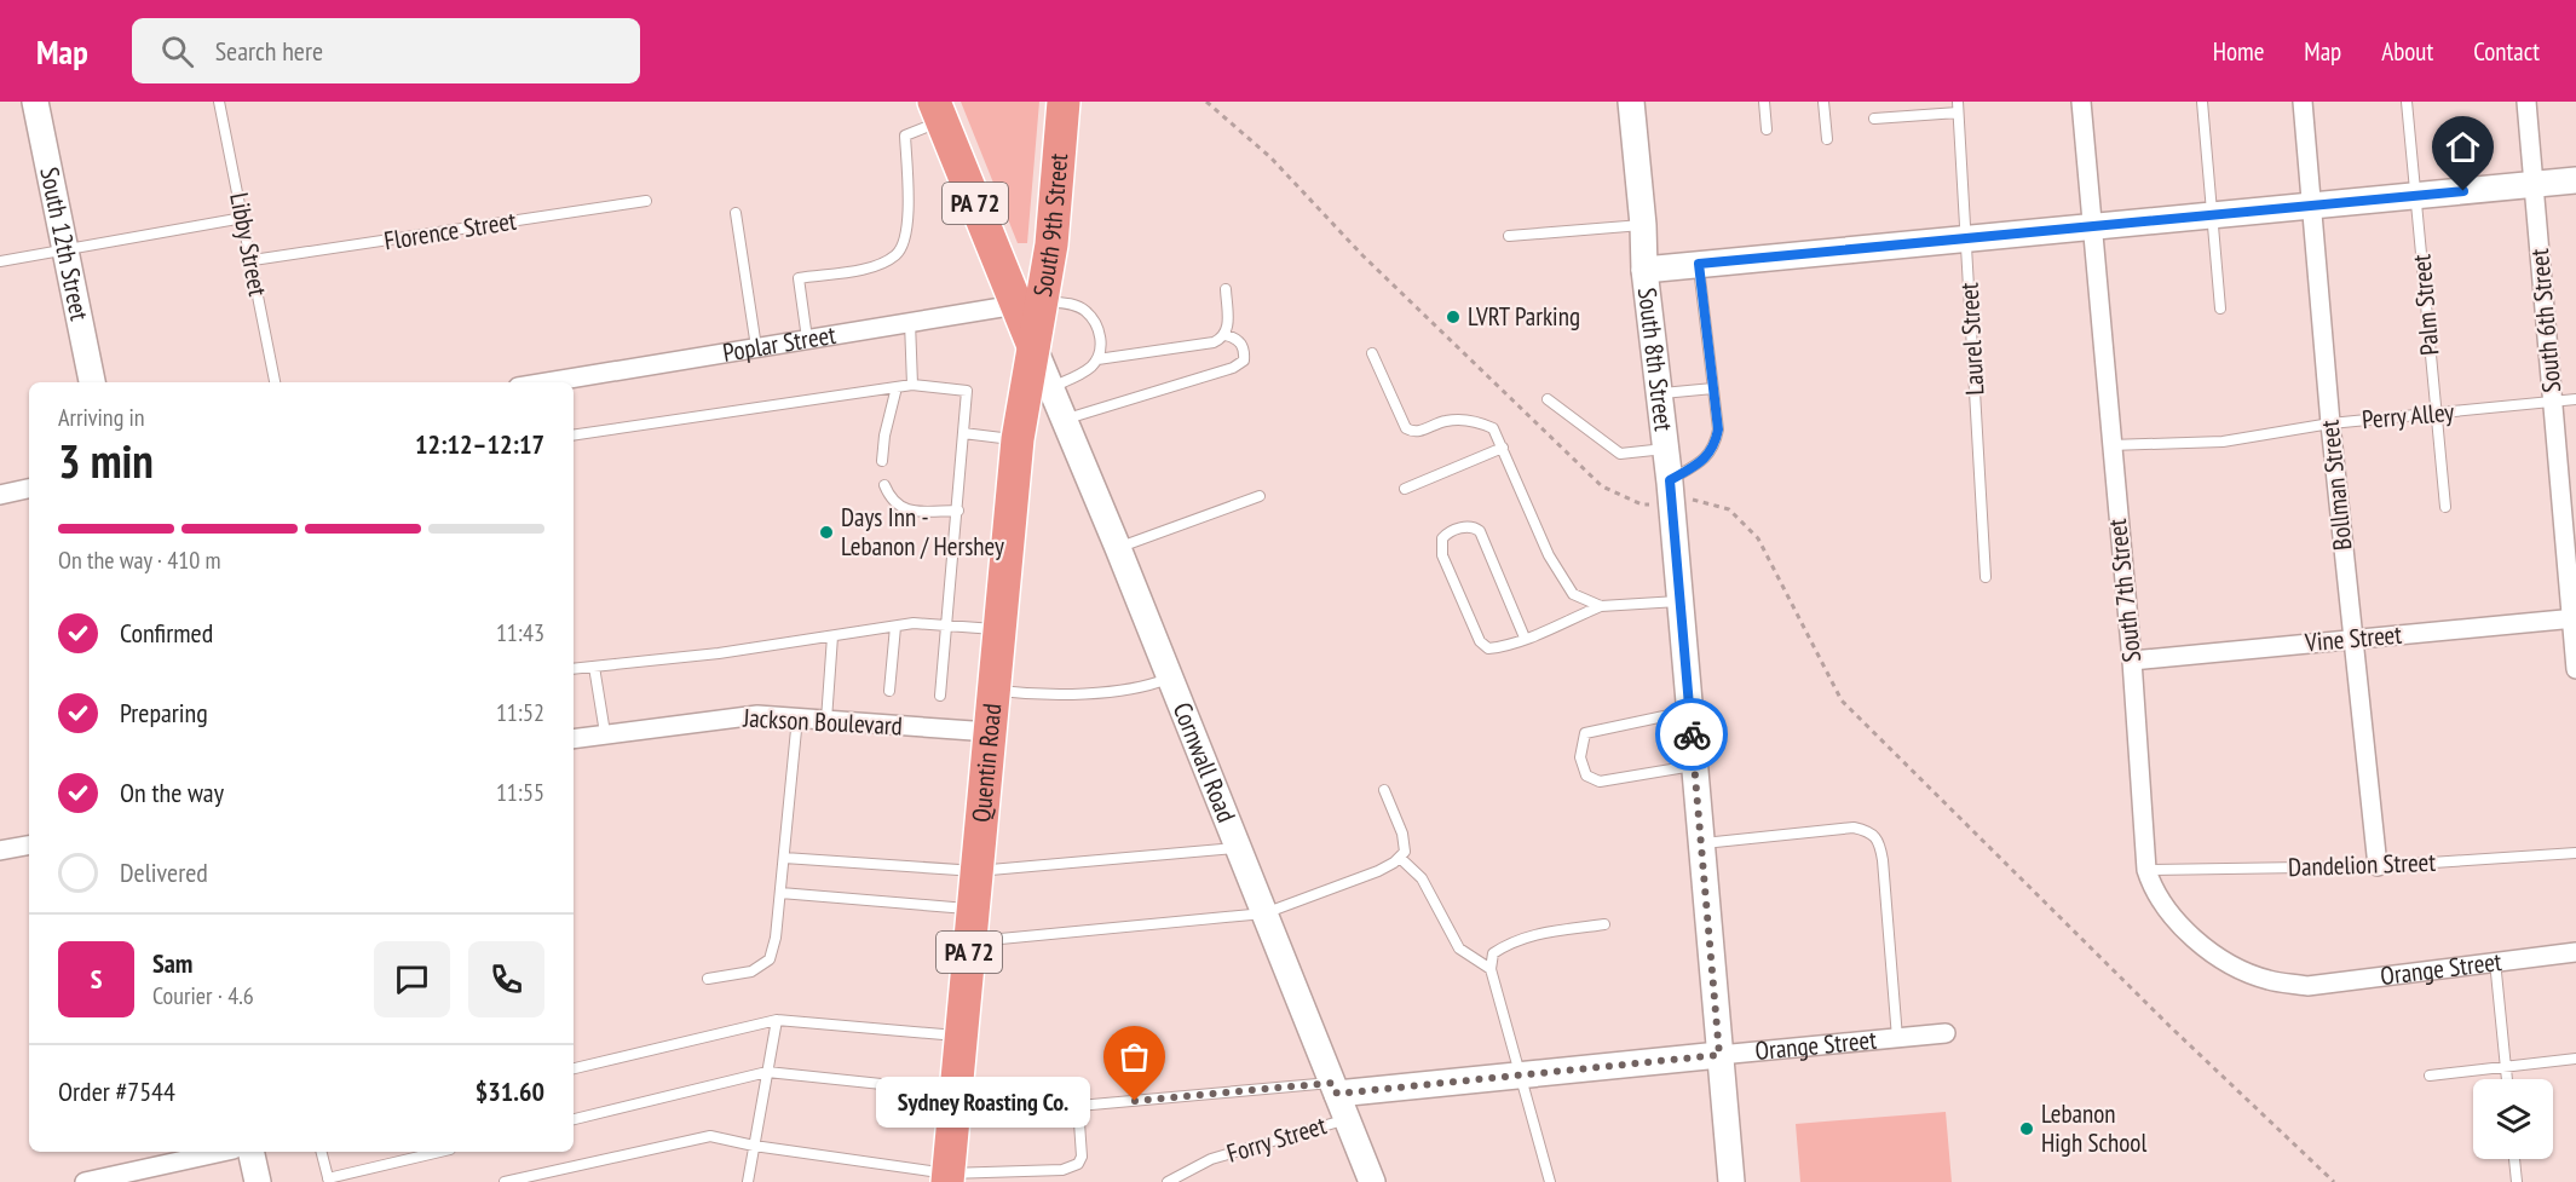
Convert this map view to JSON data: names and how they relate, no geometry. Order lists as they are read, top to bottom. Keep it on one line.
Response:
{"streets":{"highway":["PA 72","South 9th Street","Quentin Road"],"street":["South 12th Street","South 6th Street","Poplar Street","South 8th Street","Bollman Street","South 7th Street","Vine Street","Jackson Boulevard","Cornwall Road","Orange Street"],"lane":["Florence Street","Libby Street","Palm Street","Laurel Street","Perry Alley","Dandelion Street","Forry Street"]},"crossings":[["PA 72","South 9th Street"],["PA 72","Poplar Street"],["PA 72","Quentin Road"],["South 9th Street","Poplar Street"],["South 9th Street","Quentin Road"],["Florence Street","Libby Street"],["Palm Street","Perry Alley"],["South 6th Street","Perry Alley"],["South 6th Street","Vine Street"],["Poplar Street","Quentin Road"],["South 8th Street","Orange Street"],["Perry Alley","Bollman Street"],["Perry Alley","South 7th Street"],["Bollman Street","Vine Street"],["Bollman Street","Dandelion Street"],["South 7th Street","Vine Street"],["South 7th Street","Dandelion Street"],["South 7th Street","Orange Street"],["Jackson Boulevard","Quentin Road"],["Quentin Road","Cornwall Road"],["Cornwall Road","Orange Street"],["Cornwall Road","Forry Street"]],"places":["LVRT Parking","Days Inn - Lebanon / Hershey","Sydney Roasting Co.","Lebanon High School"],"page":{"header":"Map","search":"Search here","nav":["Home","Map","About","Contact"],"heading":["3 min","Arriving in","12:12–12:17"],"panel":["Sam","Courier · 4.6","Order #7544","$31.60"],"bar":"On the way · 410 m","list":[["Confirmed","11:43"],["Preparing","11:52"],["On the way","11:55"],"Delivered"],"round":"S","bubble":"Sydney Roasting Co."}}
